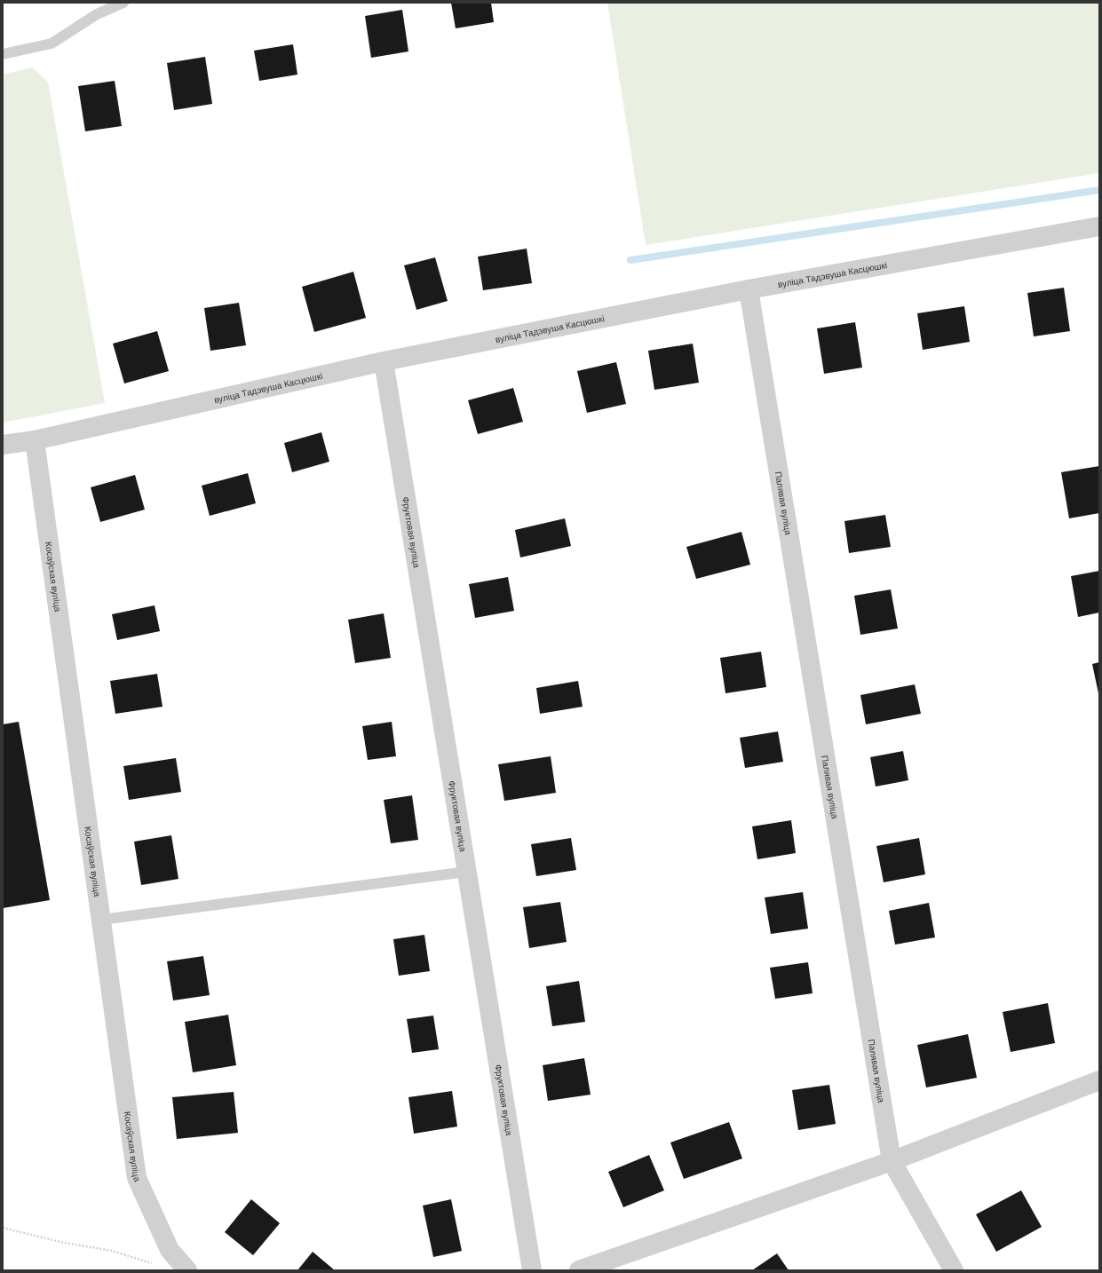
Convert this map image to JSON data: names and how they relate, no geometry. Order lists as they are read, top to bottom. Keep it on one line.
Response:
{"streets":{"street":["вуліца Тадэвуша Касцюшкі","Палявая вуліца","Фруктовая вуліца","Косаўская вуліца"]},"crossings":[["вуліца Тадэвуша Касцюшкі","Палявая вуліца"],["вуліца Тадэвуша Касцюшкі","Фруктовая вуліца"],["вуліца Тадэвуша Касцюшкі","Косаўская вуліца"]]}
